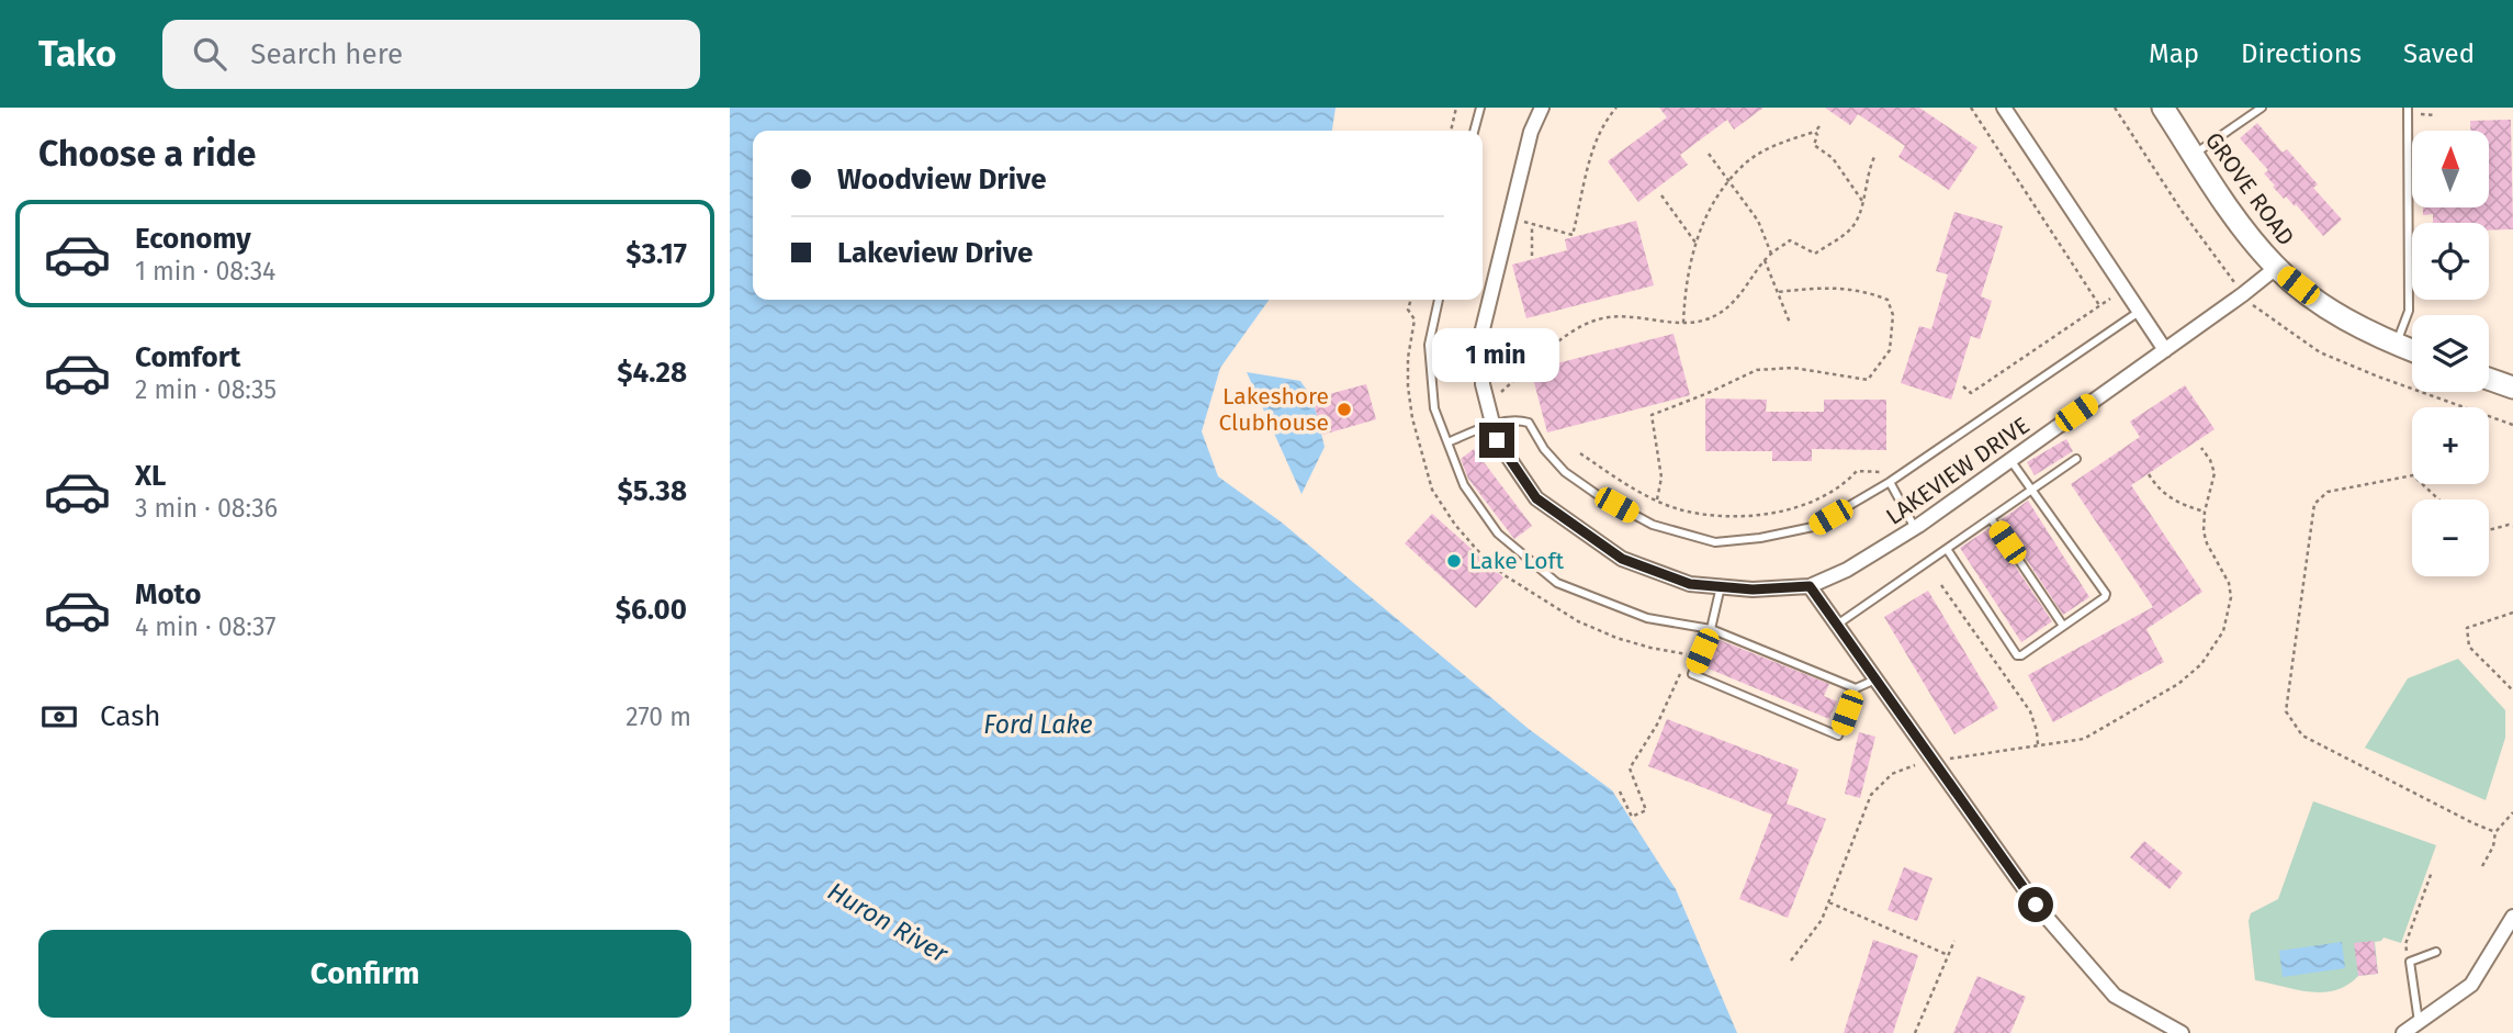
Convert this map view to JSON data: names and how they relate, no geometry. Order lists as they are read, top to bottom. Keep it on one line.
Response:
{"streets":{"main road":["GROVE ROAD"],"street":["LAKEVIEW DRIVE"]},"crossings":[["GROVE ROAD","LAKEVIEW DRIVE"]],"water":["Ford Lake","Huron River"],"places":["Lakeshore Clubhouse","Lake Loft"],"north":"top","page":{"header":"Tako","search":"Search here","nav":["Map","Directions","Saved"],"heading":"Choose a ride","map_buttons":["+","−"],"banner":["Woodview Drive","Lakeview Drive"],"list":[{"name":"Economy","note":"1 min · 08:34","value":"$3.17"},{"name":"Comfort","note":"2 min · 08:35","value":"$4.28"},{"name":"XL","note":"3 min · 08:36","value":"$5.38"},{"name":"Moto","note":"4 min · 08:37","value":"$6.00"}],"bubble":"1 min","pay":["Cash","270 m"],"buttons":"Confirm"}}
